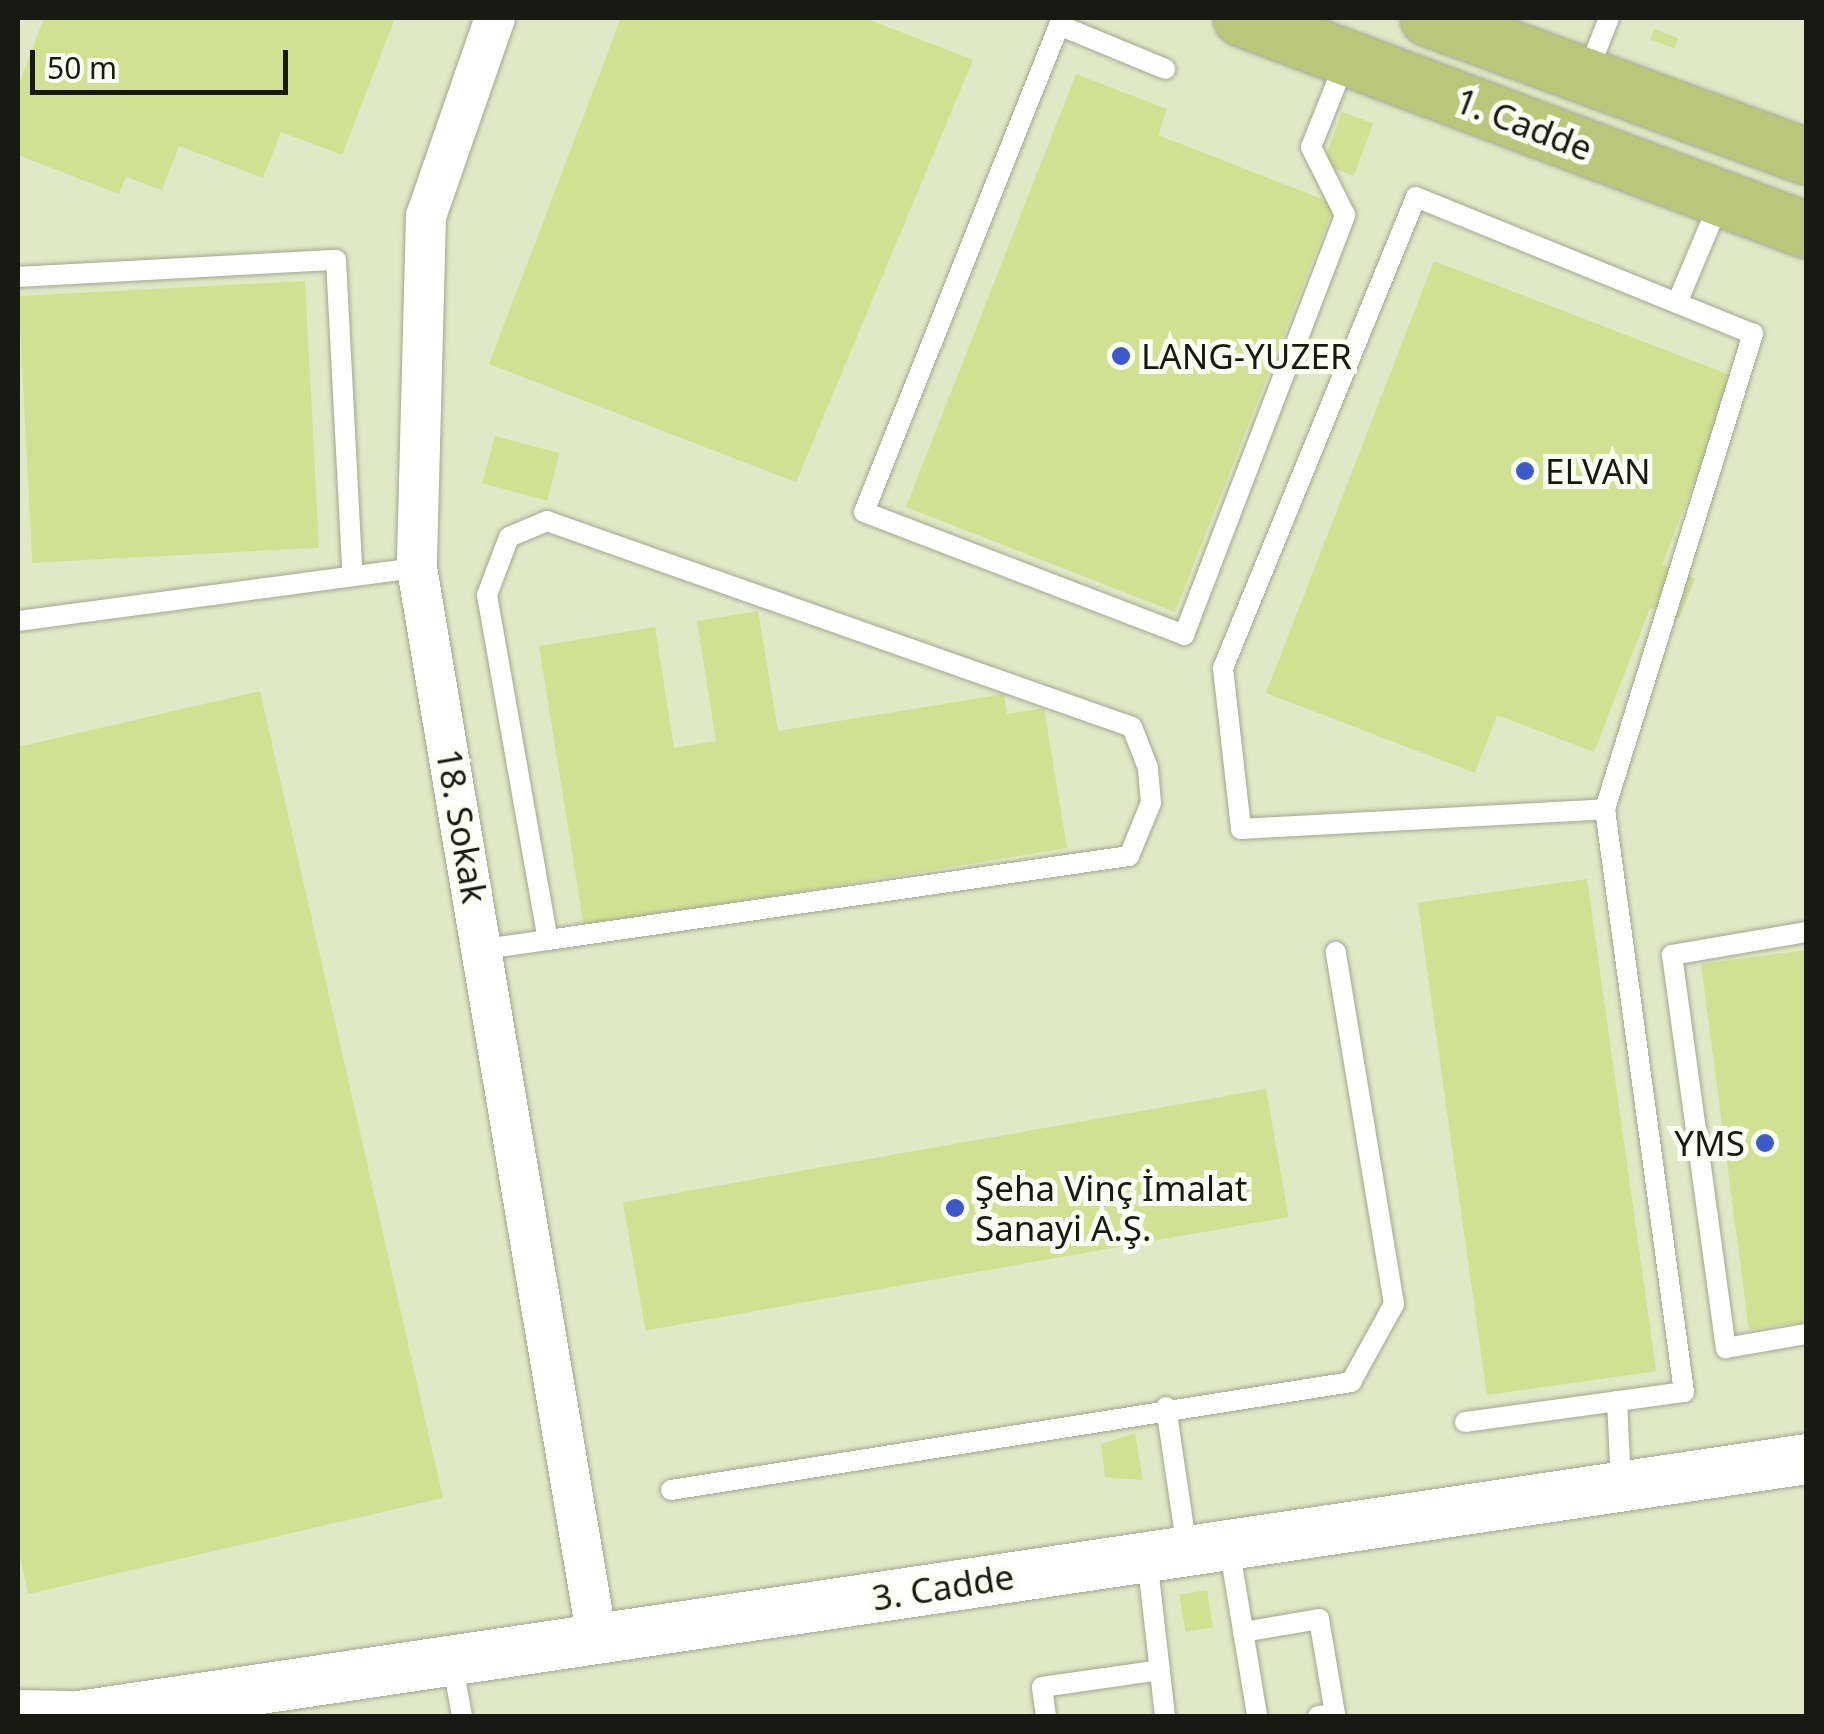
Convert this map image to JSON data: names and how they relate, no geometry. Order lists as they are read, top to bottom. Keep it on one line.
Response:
{"streets":{"main road":["1. Cadde"],"street":["18. Sokak","3. Cadde"]},"crossings":[["18. Sokak","3. Cadde"]],"places":["LANG-YUZER","ELVAN","YMS","Şeha Vinç İmalat Sanayi A.Ş."],"scale_bar":"50 m"}
